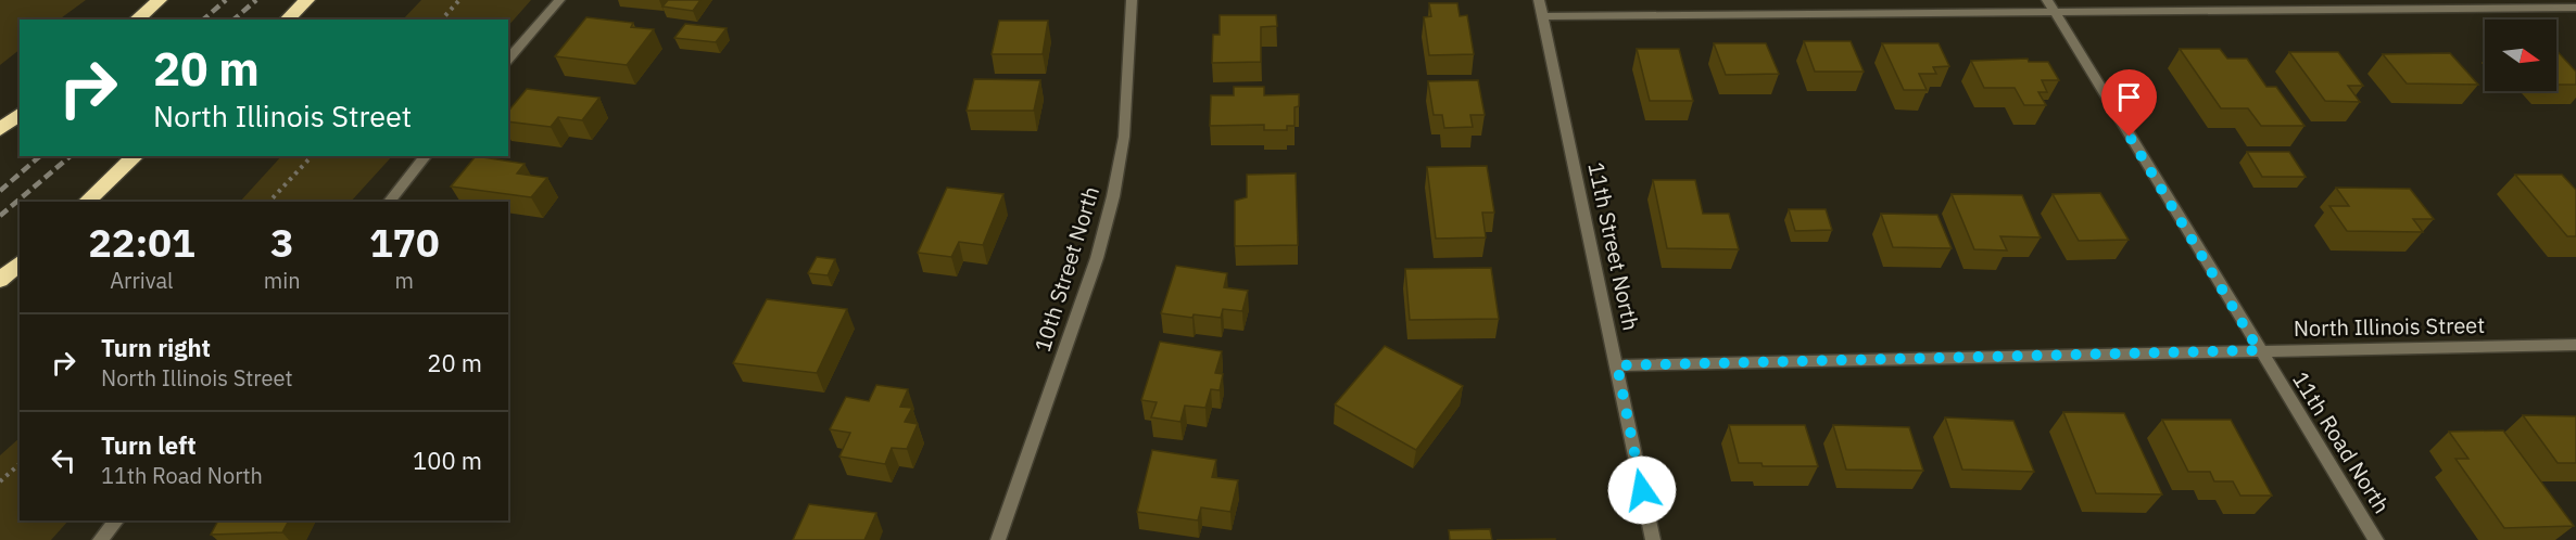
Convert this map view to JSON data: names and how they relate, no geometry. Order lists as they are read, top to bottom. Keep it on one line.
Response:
{"streets":{"street":["11th Street North","10th Street North","North Illinois Street","11th Road North"]},"crossings":[["11th Street North","North Illinois Street"],["North Illinois Street","11th Road North"]],"north":"right","page":{"turn":["20 m","North Illinois Street"],"eta":["22:01","Arrival","3","min","170","m"],"list":[{"name":"Turn right","note":"North Illinois Street","value":"20 m"},{"name":"Turn left","note":"11th Road North","value":"100 m"}]}}
